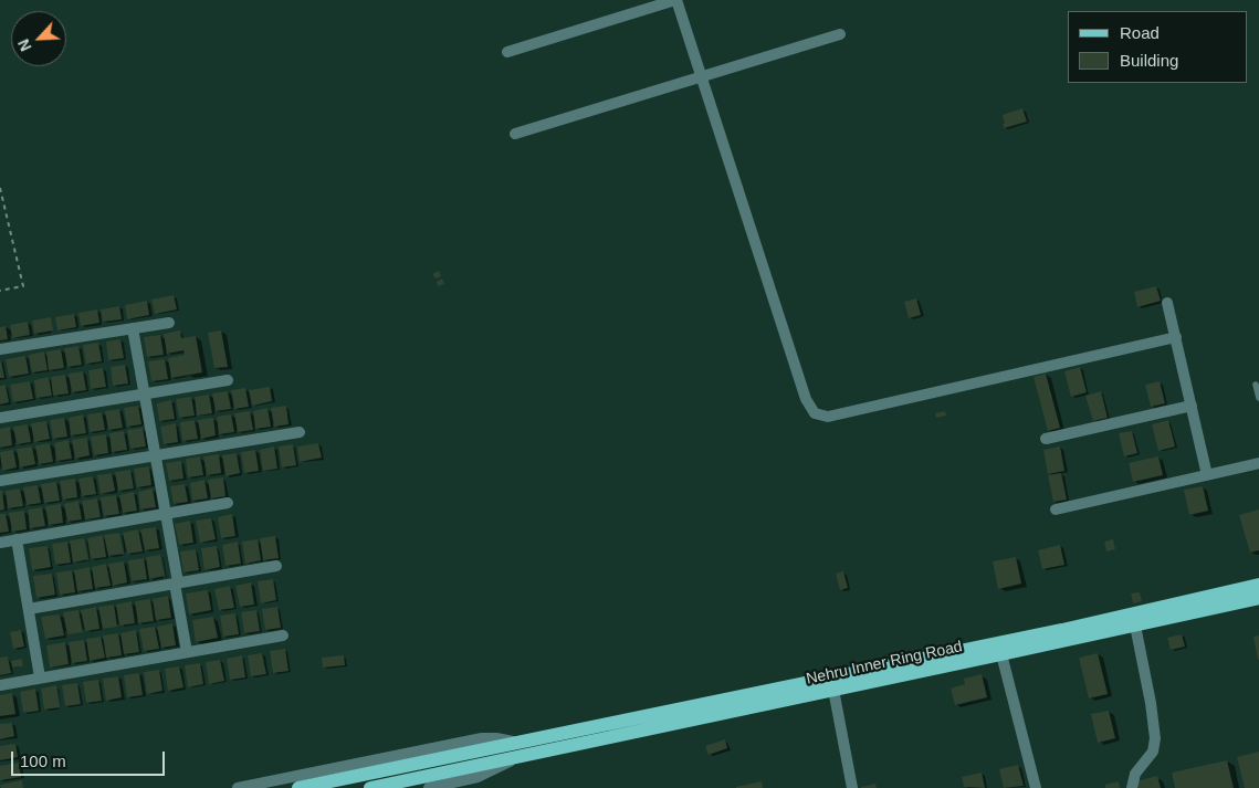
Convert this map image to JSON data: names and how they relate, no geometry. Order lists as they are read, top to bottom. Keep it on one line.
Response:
{"streets":{"main road":["Nehru Inner Ring Road"]},"legend":["Road","Building"],"scale_bar":"100 m","north":"bottom left"}
